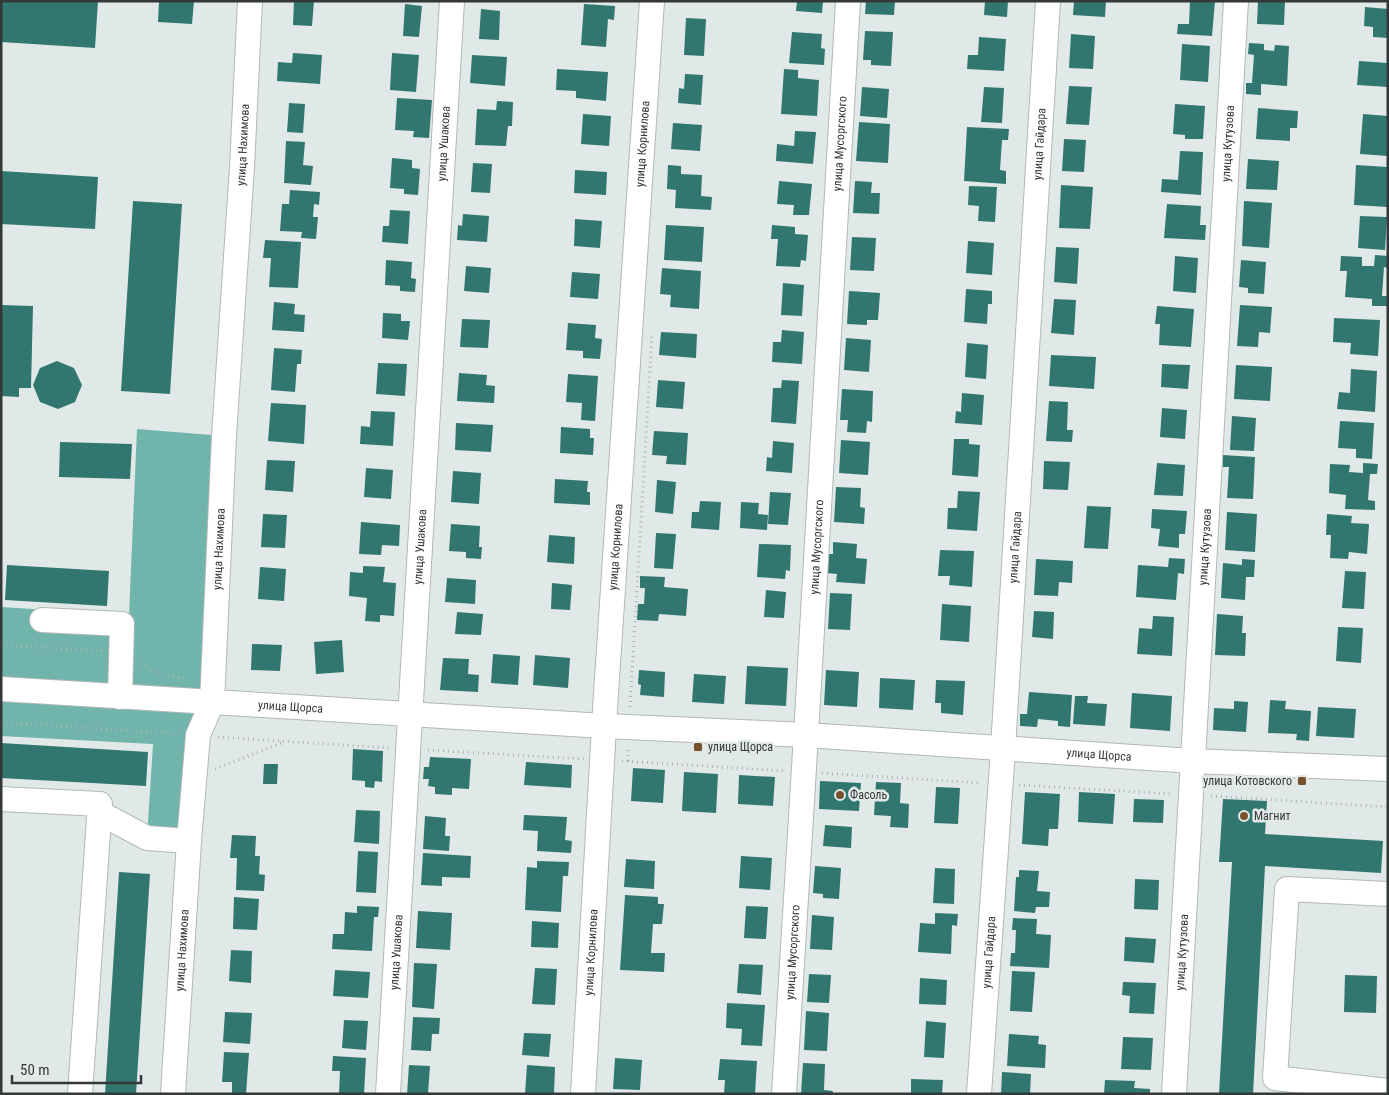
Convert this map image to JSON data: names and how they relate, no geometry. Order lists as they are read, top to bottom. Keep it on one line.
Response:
{"streets":{"street":["улица Ушакова","улица Корнилова","улица Мусоргского","улица Гайдара","улица Кутузова","улица Нахимова","улица Щорса"]},"crossings":[["улица Ушакова","улица Щорса"],["улица Корнилова","улица Щорса"],["улица Мусоргского","улица Щорса"],["улица Гайдара","улица Щорса"],["улица Кутузова","улица Щорса"],["улица Нахимова","улица Щорса"]],"places":{"transit":["улица Щорса","улица Котовского"],"other":["Фасоль","Магнит"]},"scale_bar":"50 m"}
